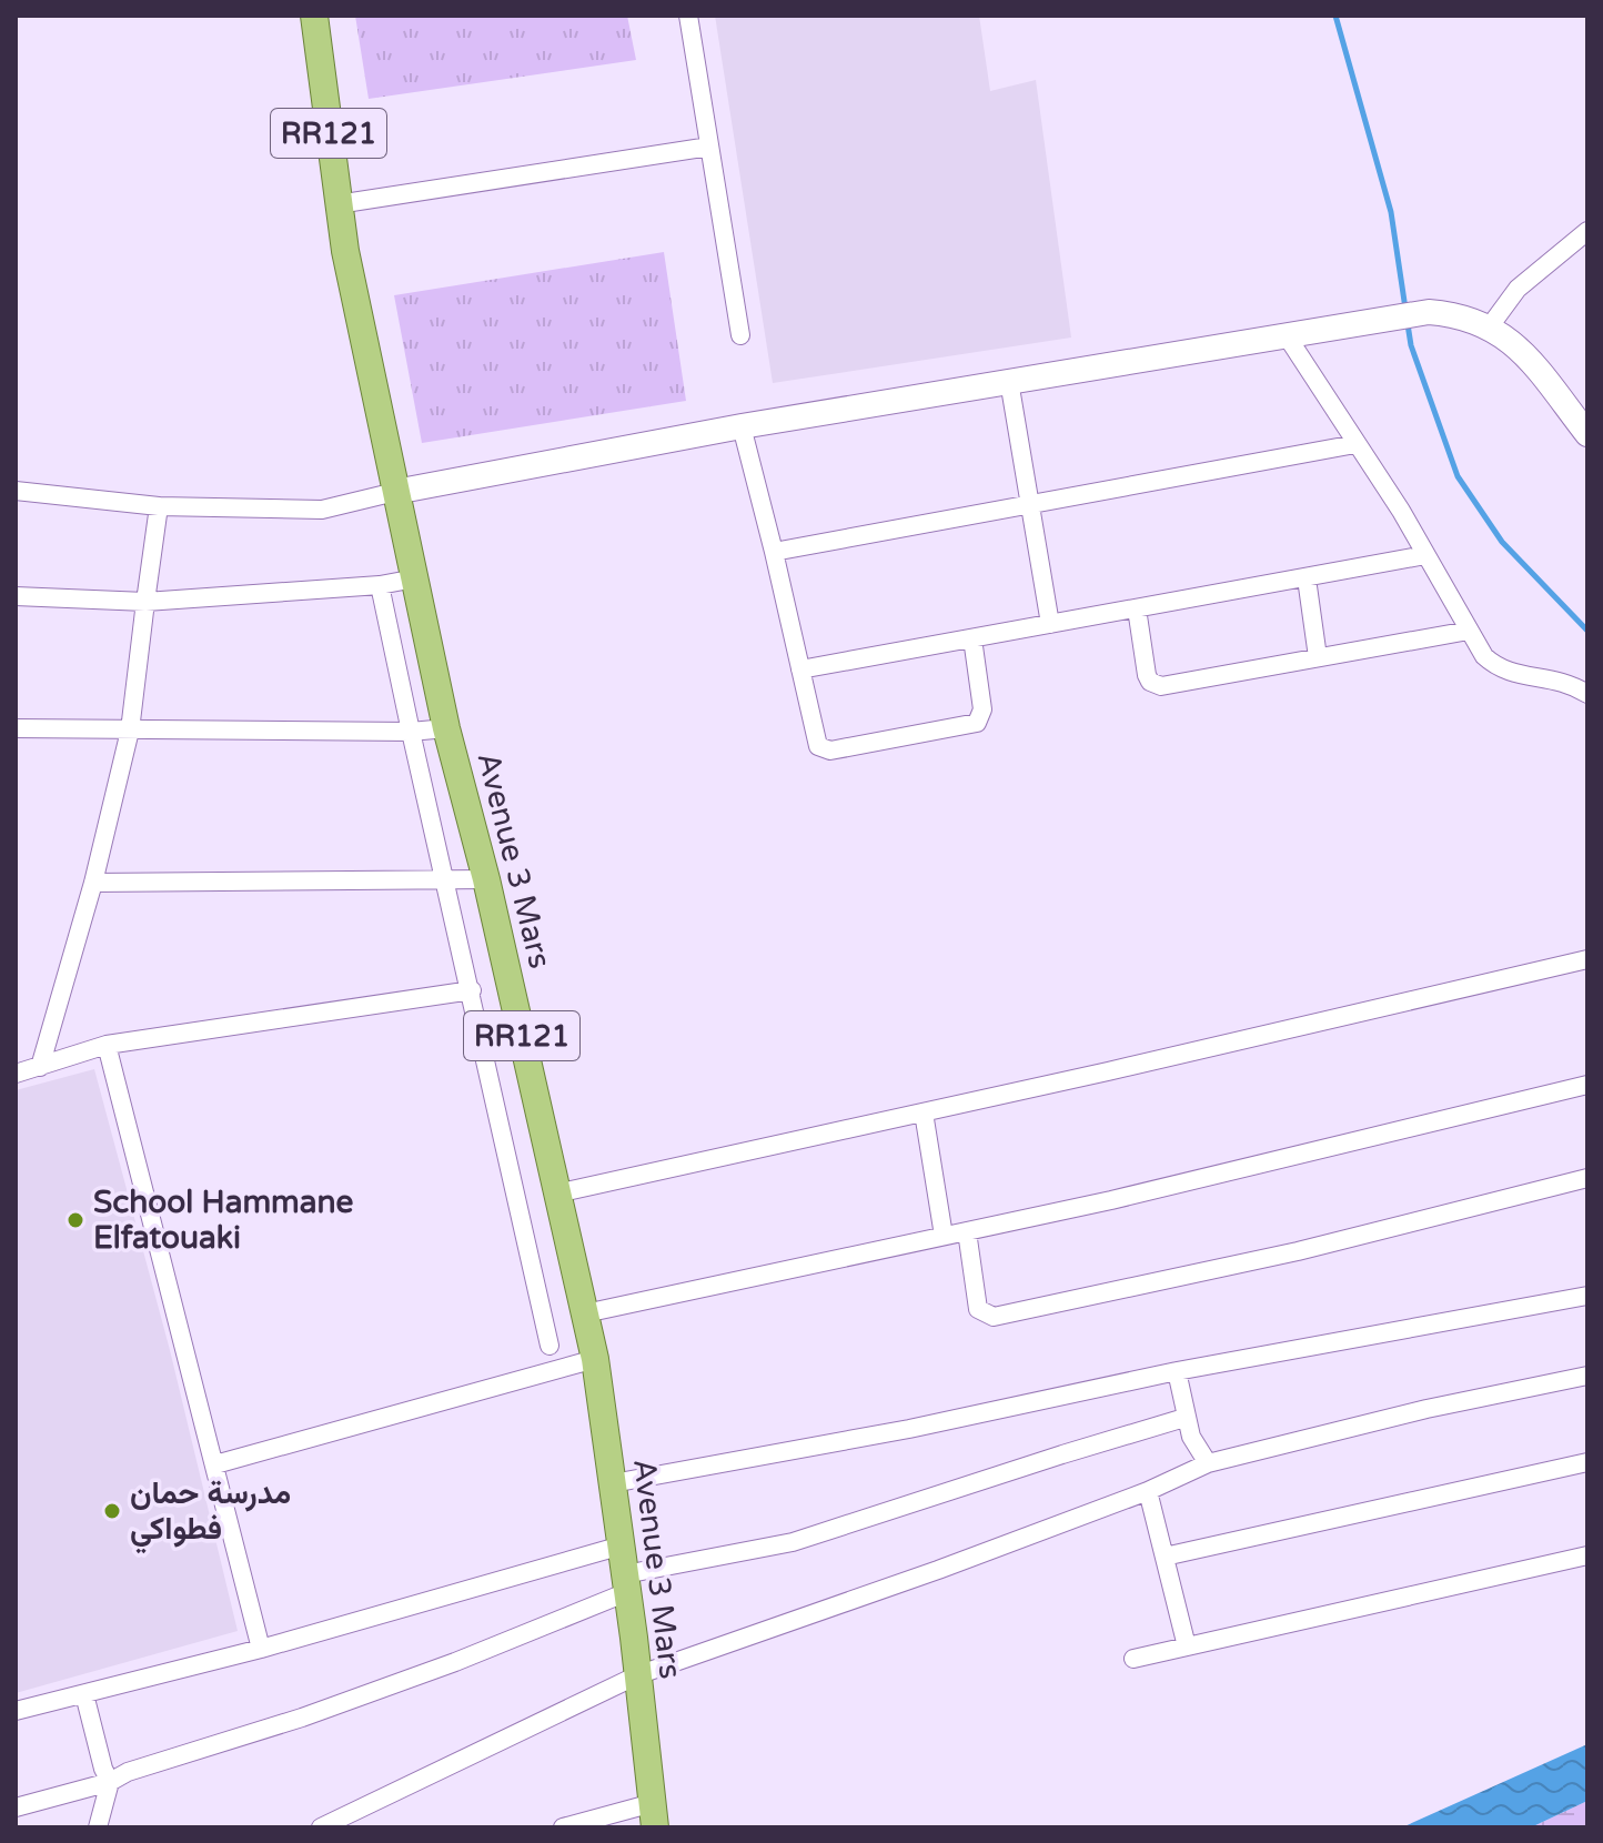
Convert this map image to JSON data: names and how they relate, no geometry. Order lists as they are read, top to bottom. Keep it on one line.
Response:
{"streets":{"main road":["RR121","Avenue 3 Mars"]},"places":["School Hammane Elfatouaki","مدرسة حمان فطواكي"]}
